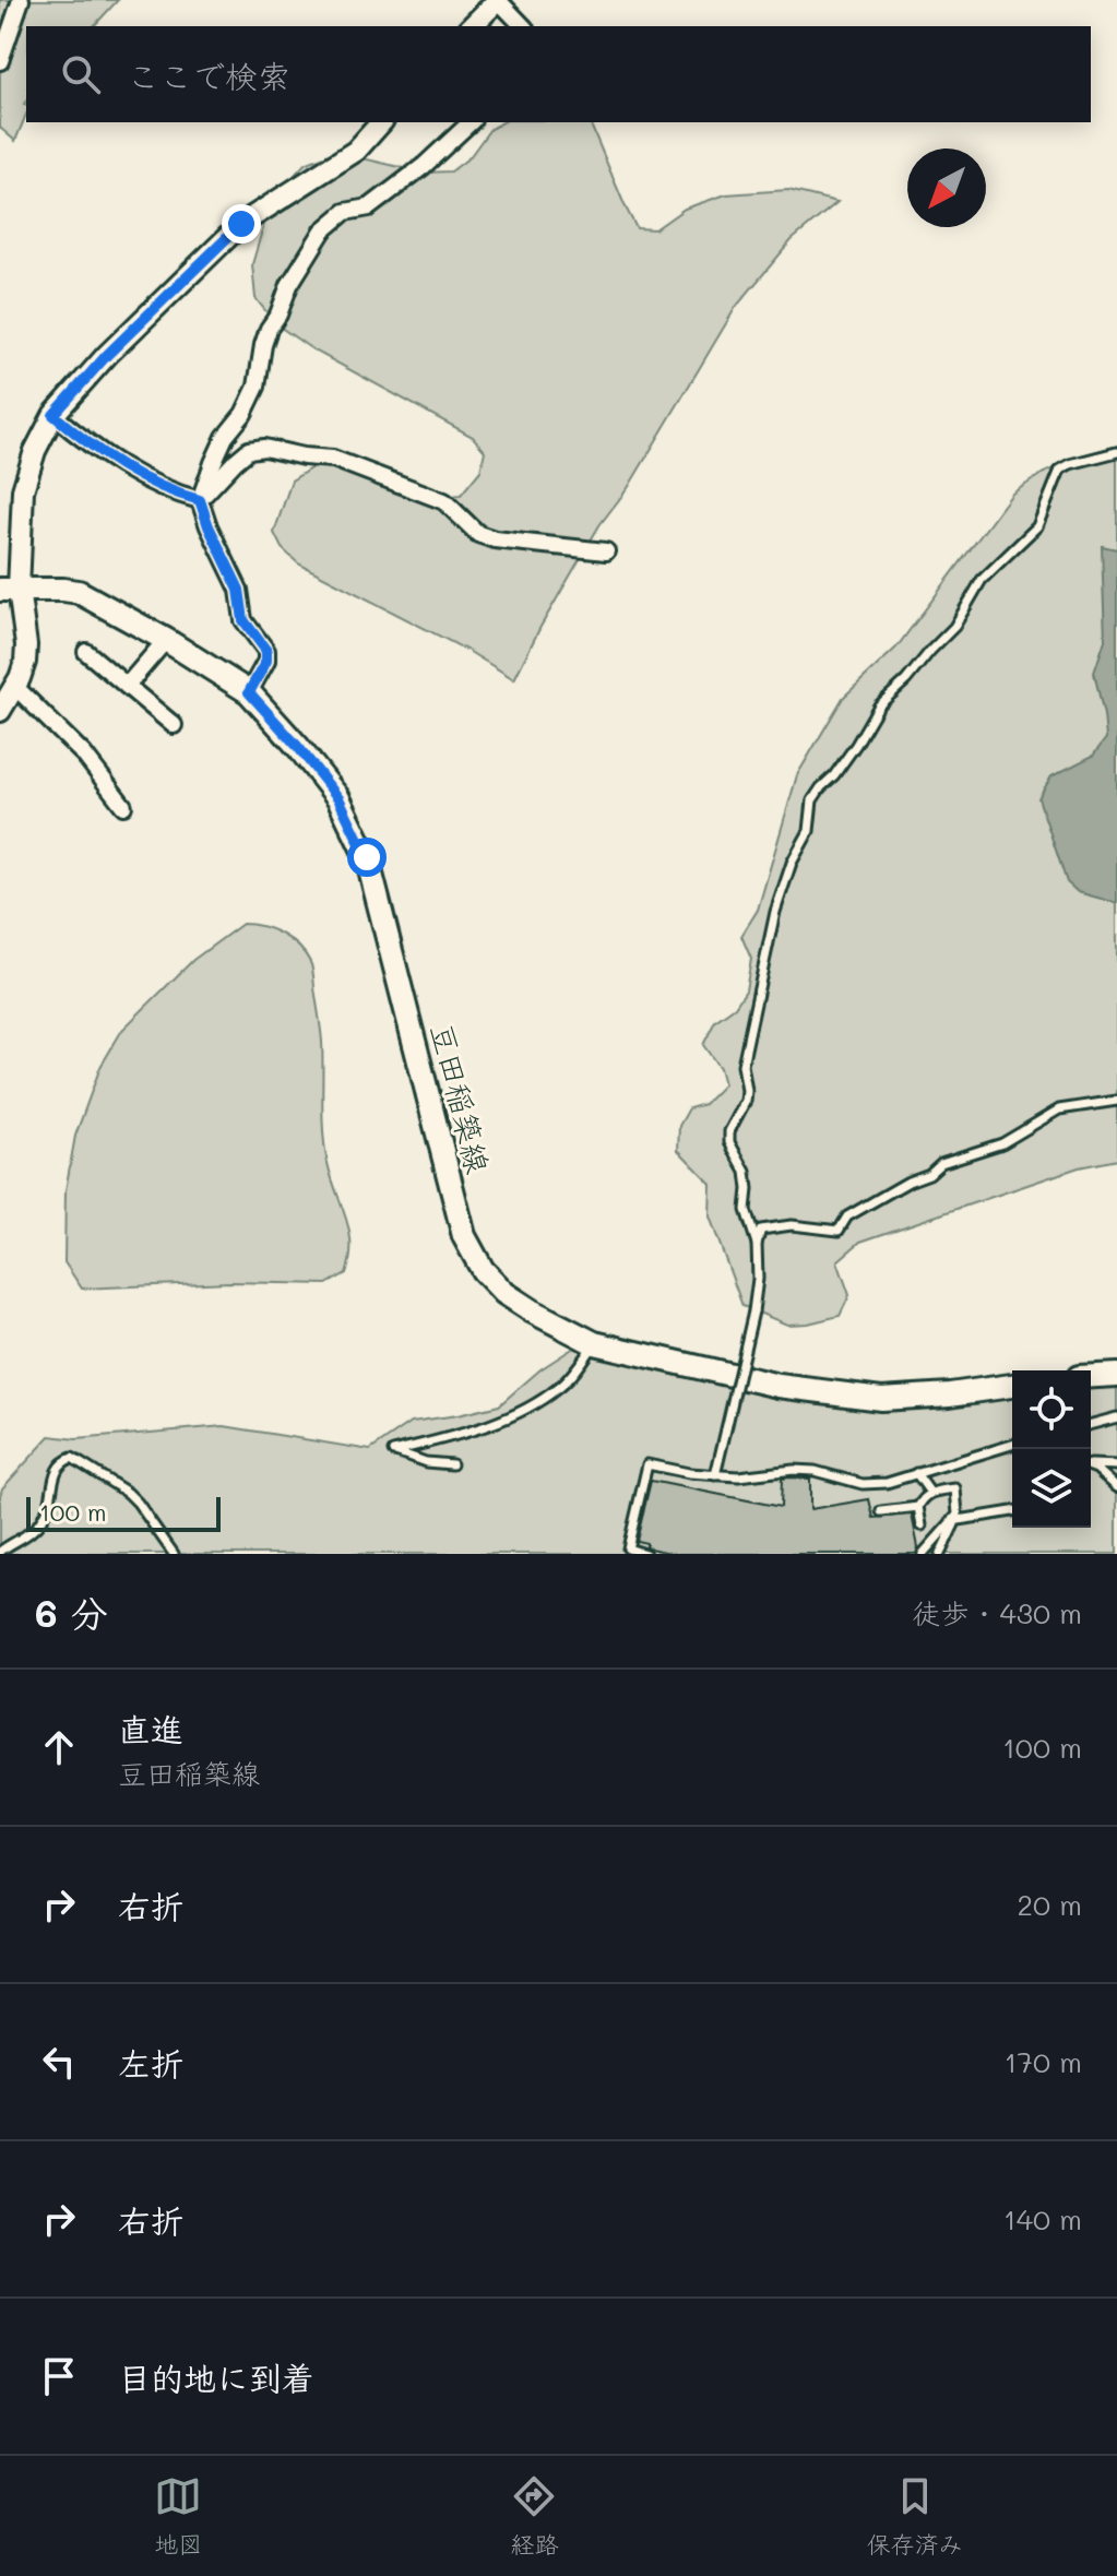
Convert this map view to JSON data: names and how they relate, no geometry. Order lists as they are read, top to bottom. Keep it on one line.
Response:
{"streets":{"main road":["豆田稲築線"]},"scale_bar":"100 m","north":"bottom left","page":{"search":"ここで検索","scale":"100 m","heading":["6 分","徒歩 · 430 m"],"list":[["直進","豆田稲築線","100 m"],["右折","20 m"],["左折","170 m"],["右折","140 m"],"目的地に到着"],"nav":["地図","経路","保存済み"]}}
